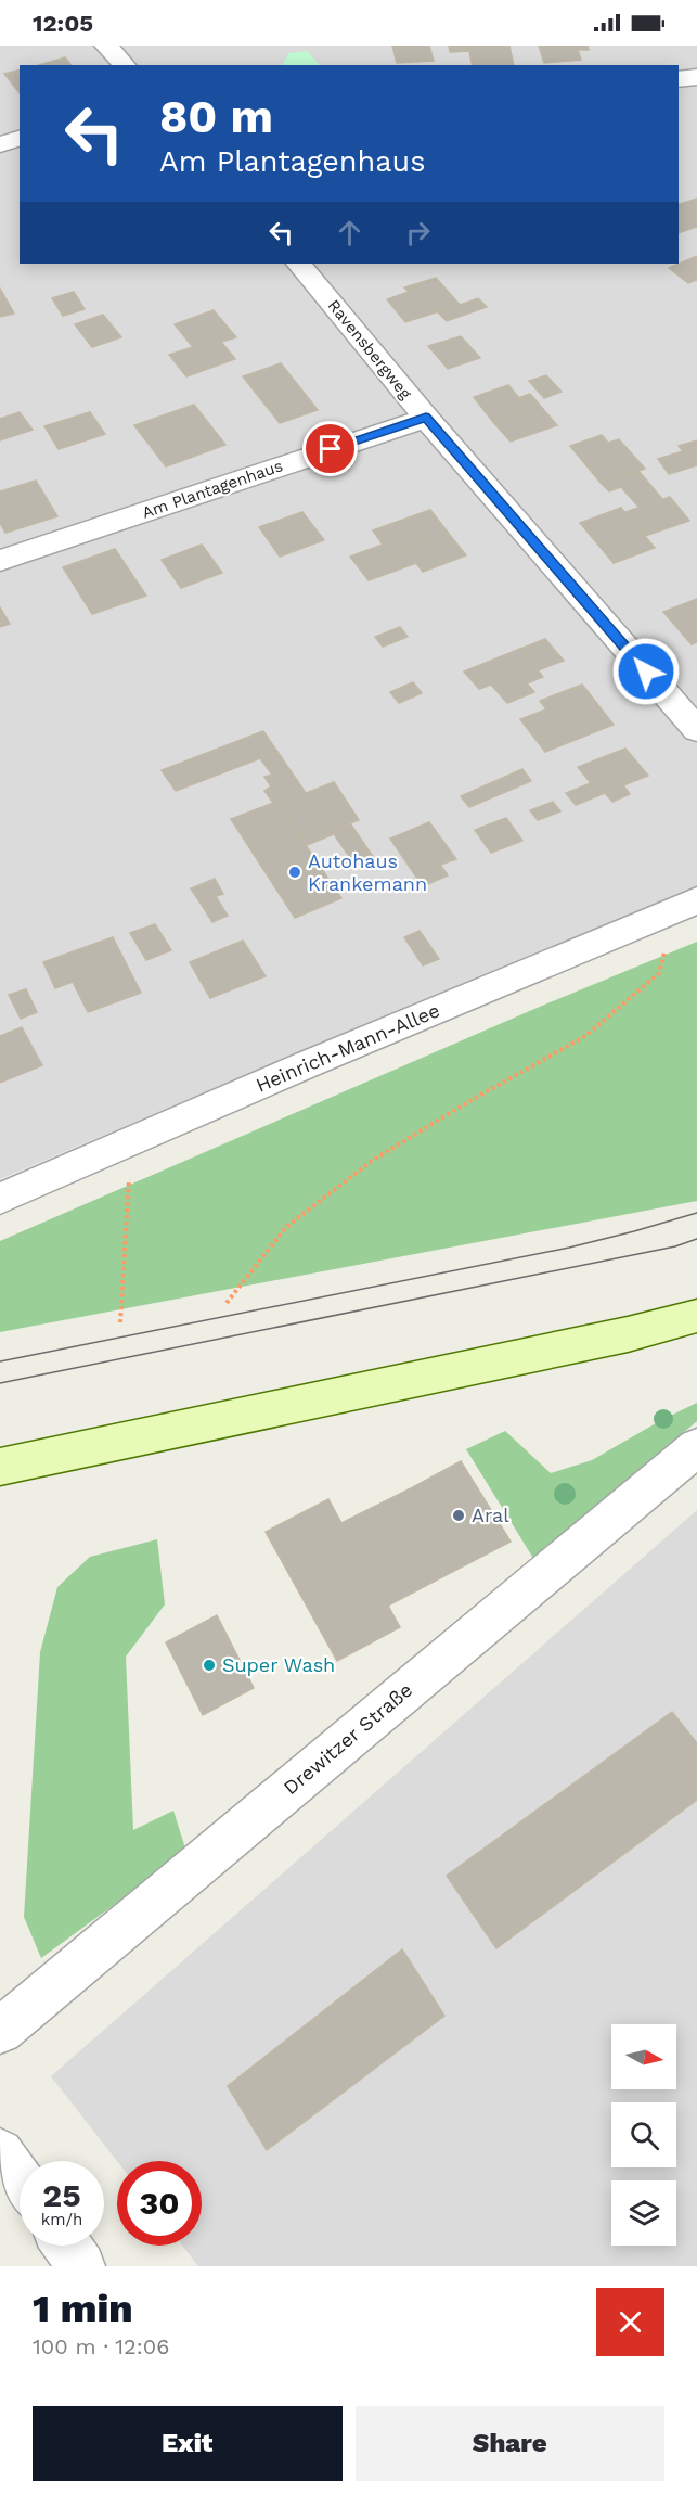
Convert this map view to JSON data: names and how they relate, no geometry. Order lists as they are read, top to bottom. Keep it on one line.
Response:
{"streets":{"street":["Ravensbergweg","Am Plantagenhaus","Heinrich-Mann-Allee","Drewitzer Straße"]},"crossings":[["Ravensbergweg","Am Plantagenhaus"]],"places":["Autohaus Krankemann","Aral","Super Wash"],"north":"right","page":{"status":"12:05","turn":["80 m","Am Plantagenhaus"],"speed":"25 km/h","limit":"30","heading":["1 min","100 m · 12:06"],"buttons":["Exit","Share"]}}
